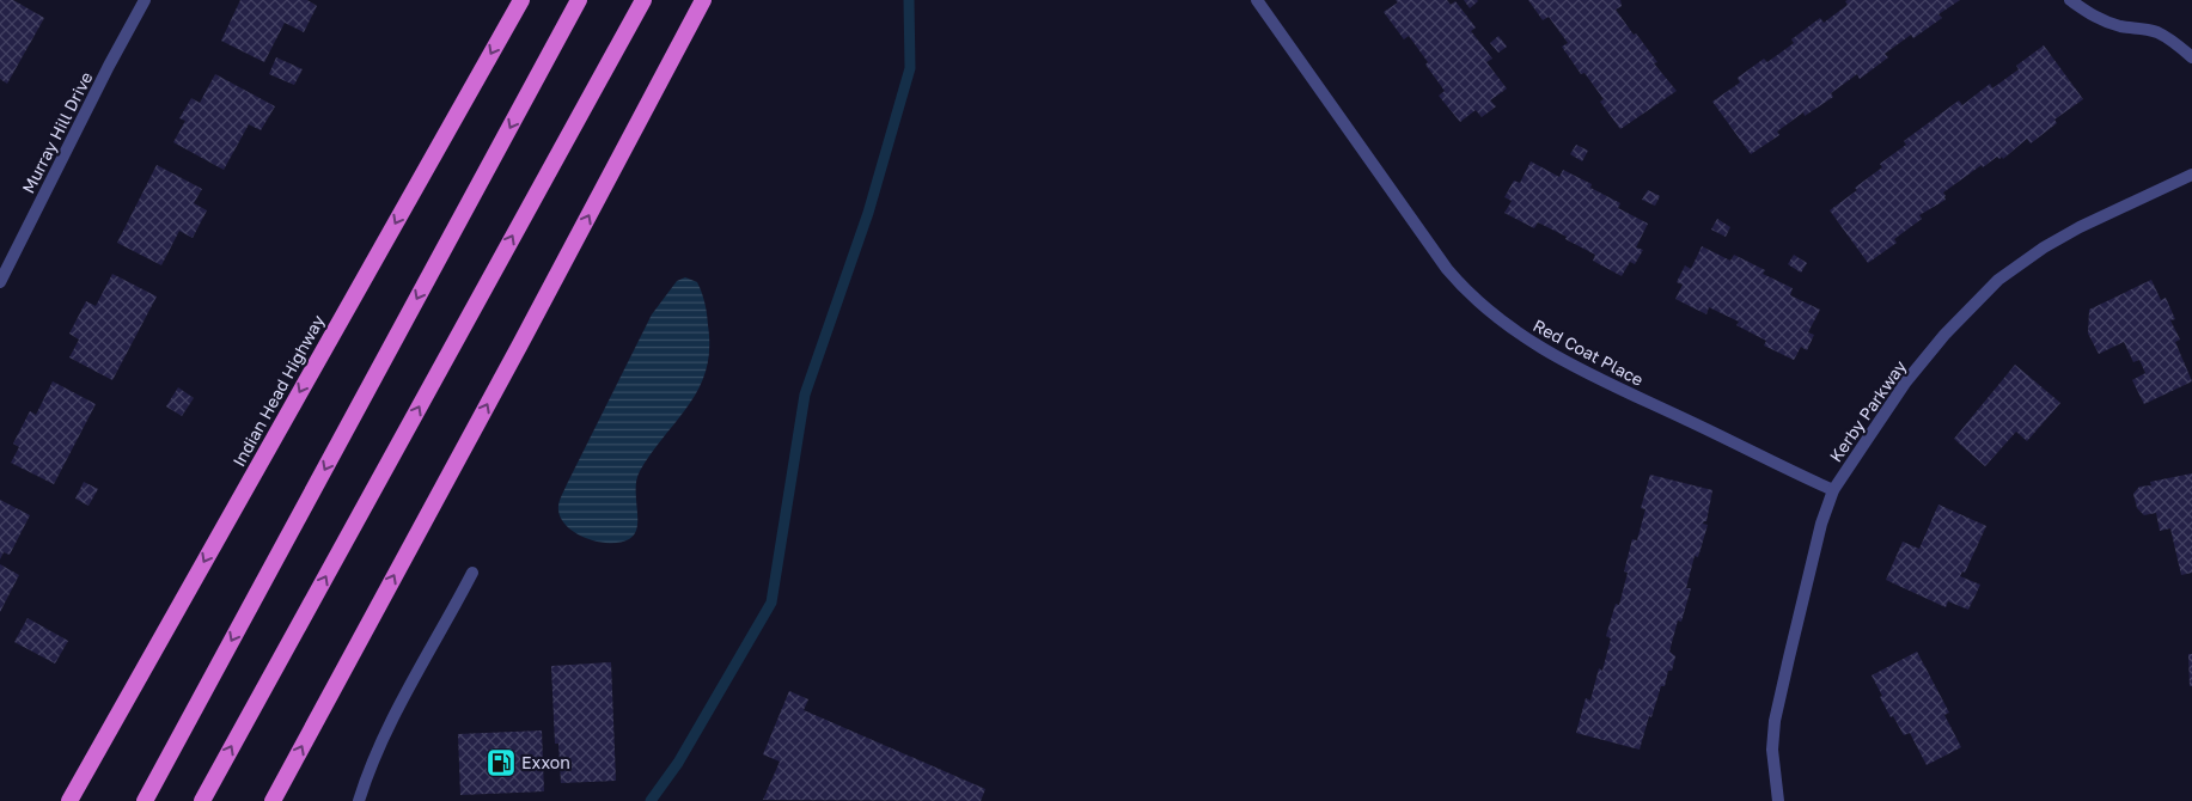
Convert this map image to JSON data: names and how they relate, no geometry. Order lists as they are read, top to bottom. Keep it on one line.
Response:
{"streets":{"highway":["Indian Head Highway"],"street":["Murray Hill Drive","Red Coat Place","Kerby Parkway"]},"crossings":[["Red Coat Place","Kerby Parkway"]],"places":{"fuel station":["Exxon"]}}
